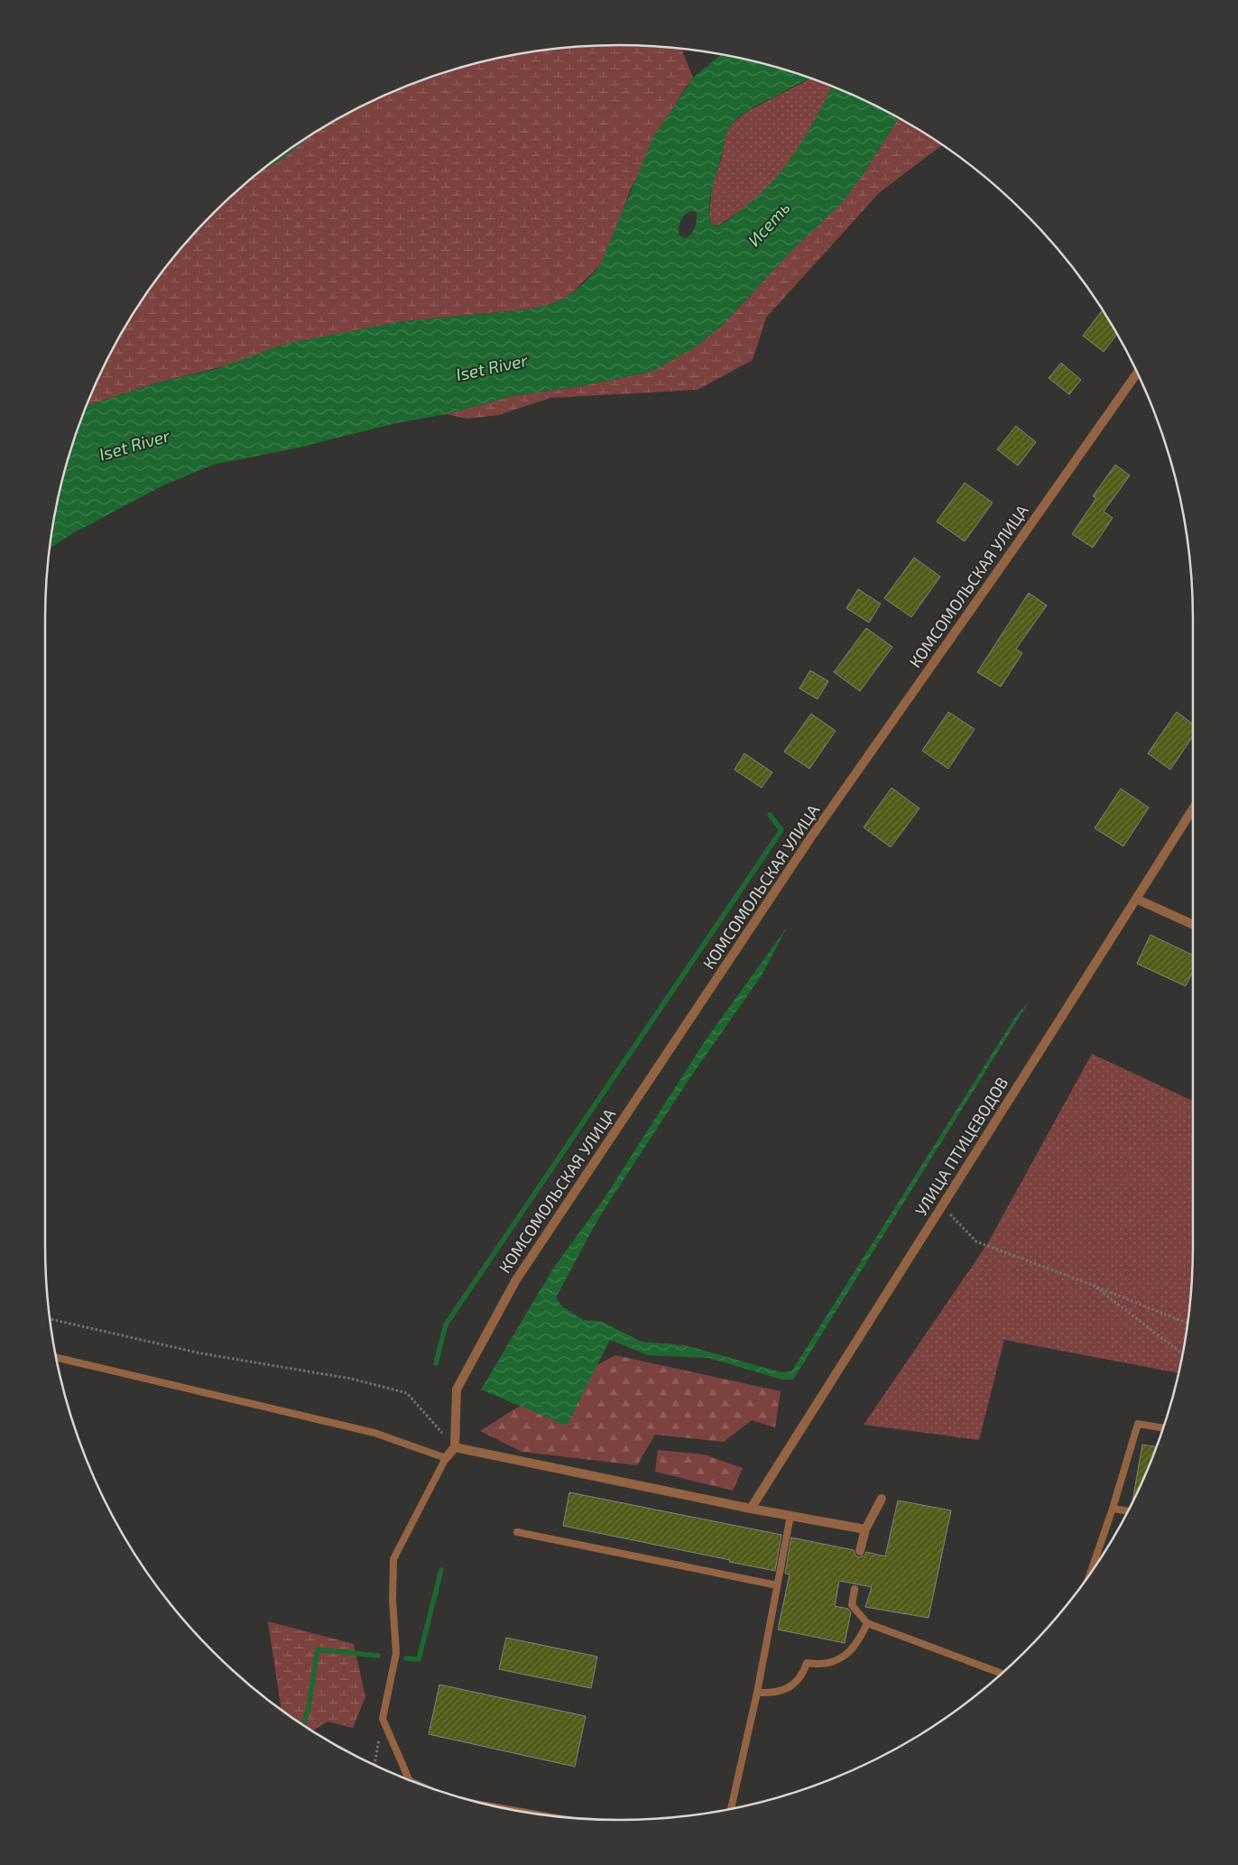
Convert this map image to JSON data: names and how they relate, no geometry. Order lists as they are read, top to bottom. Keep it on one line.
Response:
{"streets":{"street":["КОМСОМОЛЬСКАЯ УЛИЦА","УЛИЦА ПТИЦЕВОДОВ"]},"water":["Исеть","Iset River"]}
